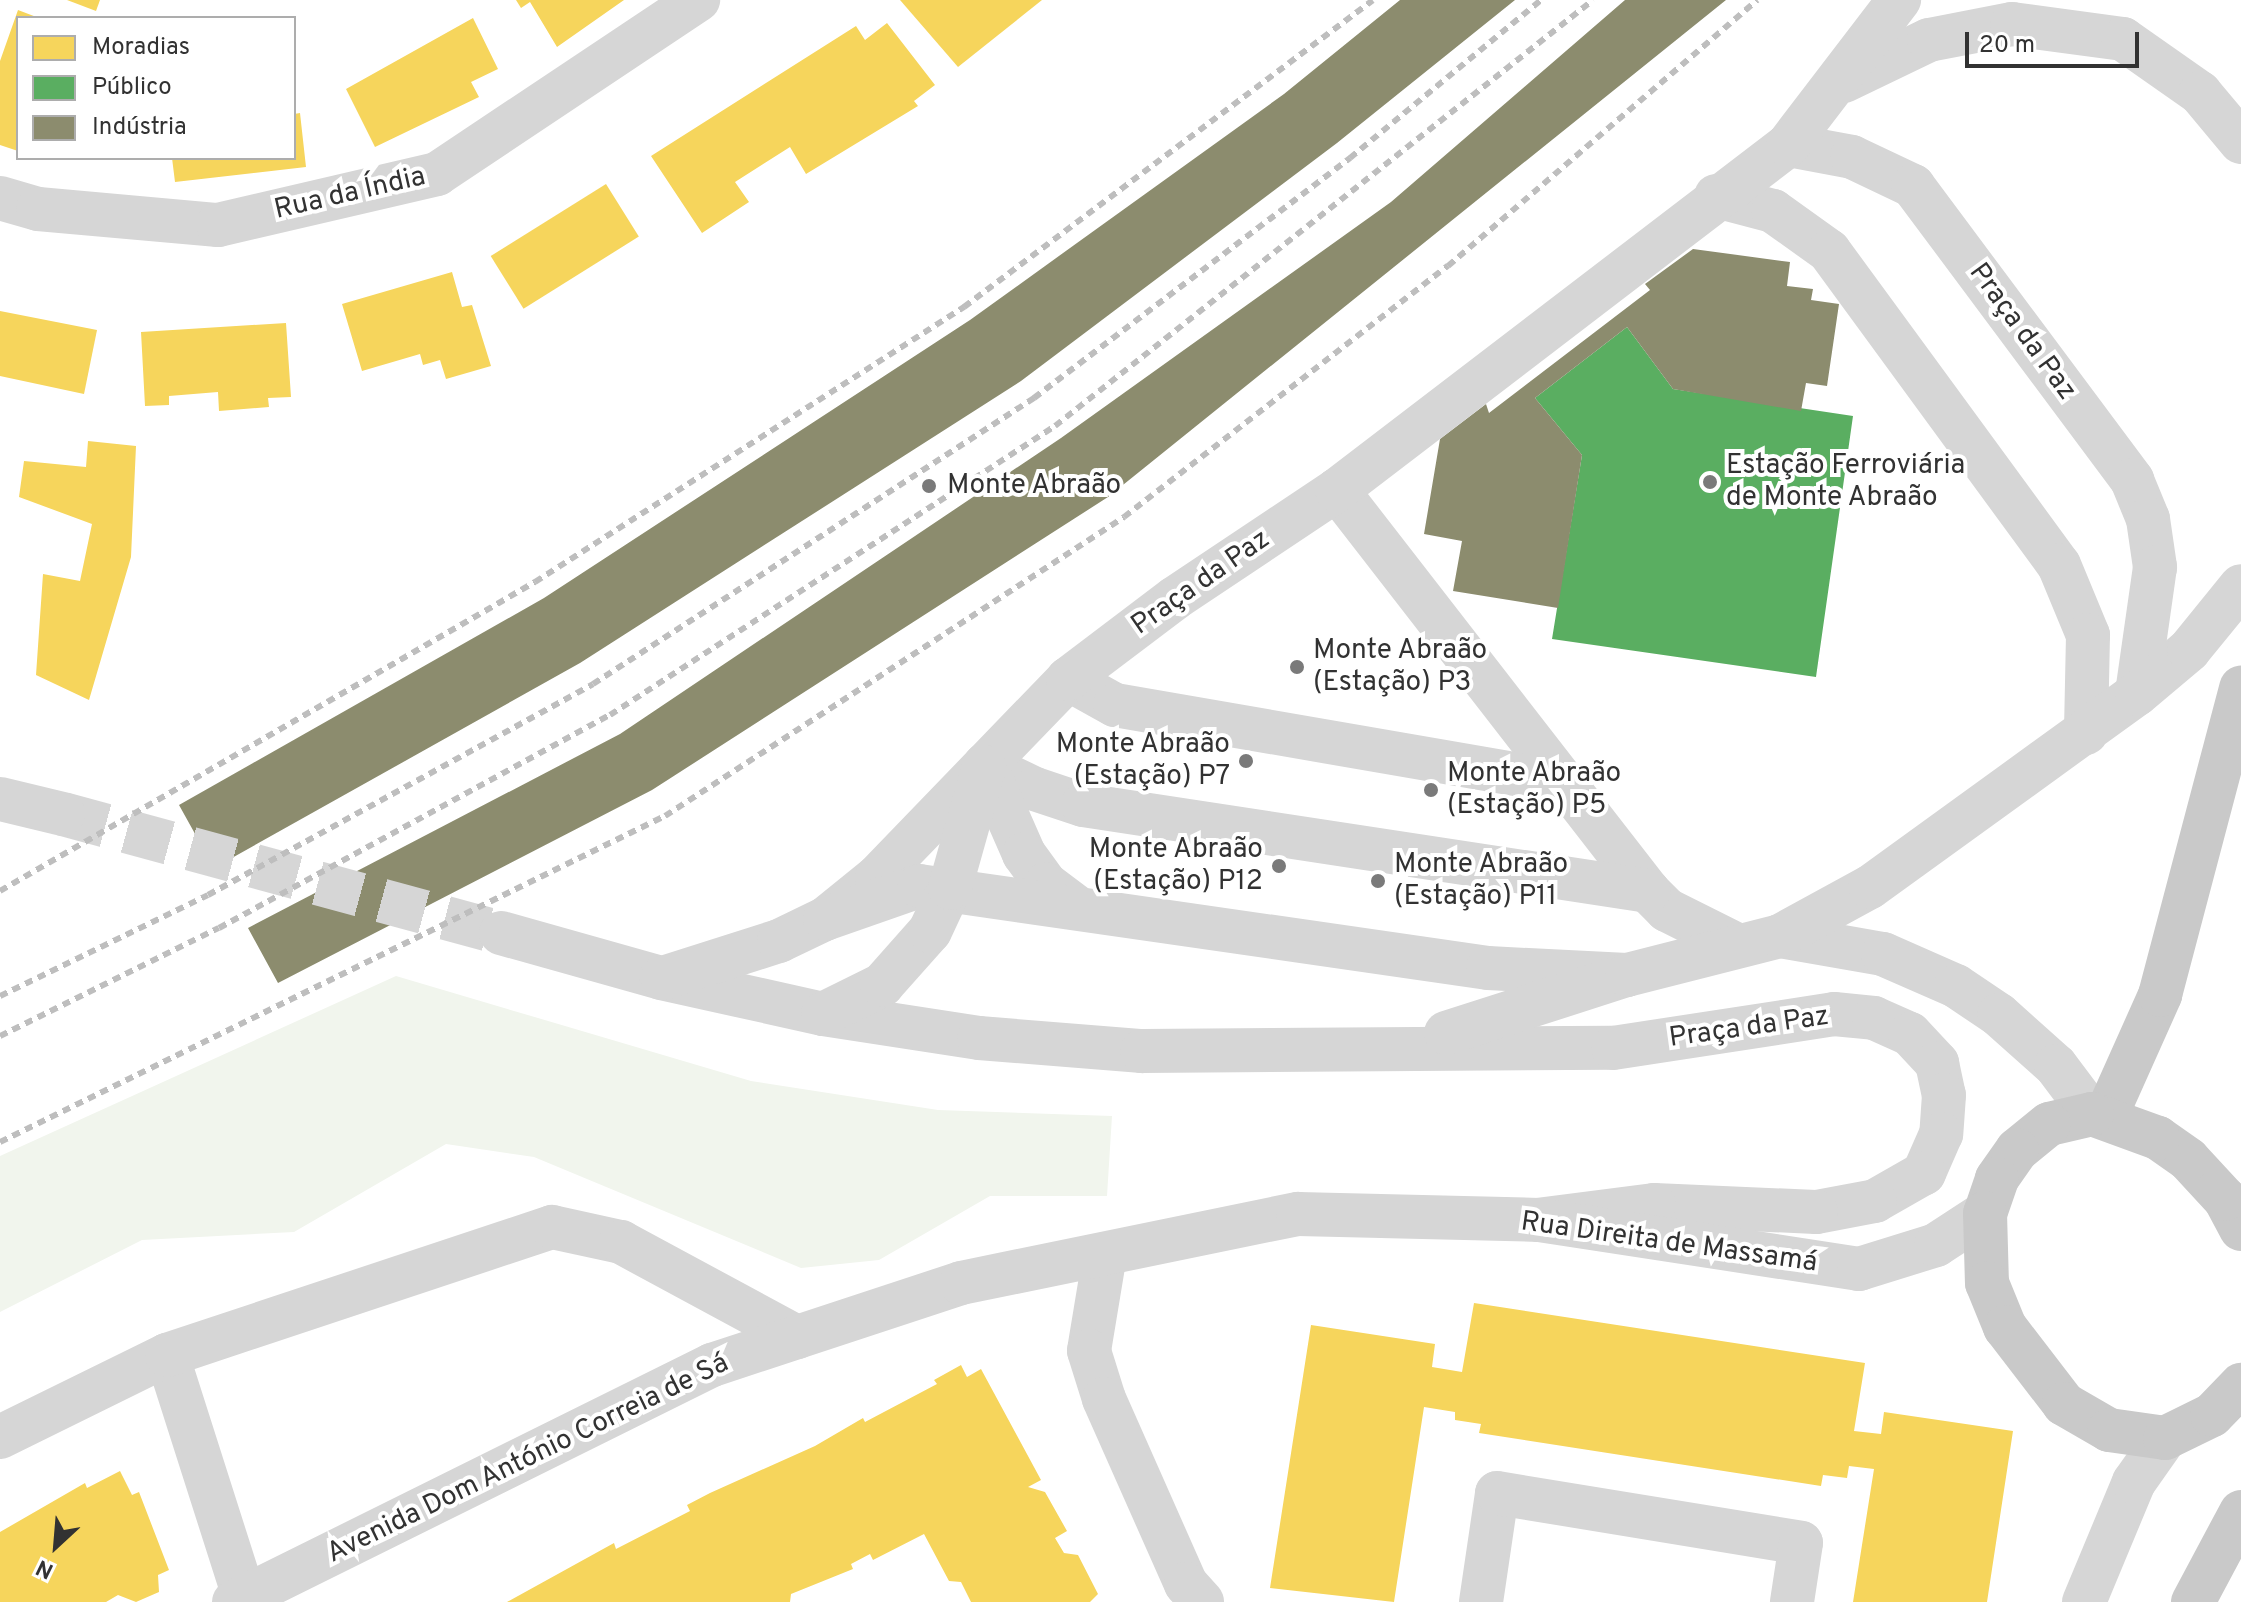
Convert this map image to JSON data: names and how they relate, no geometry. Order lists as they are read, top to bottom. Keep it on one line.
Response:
{"streets":{"street":["Rua da Índia","Praça da Paz","Rua Direita de Massamá","Avenida Dom António Correia de Sá"]},"crossings":[["Praça da Paz","Rua Direita de Massamá"],["Rua Direita de Massamá","Avenida Dom António Correia de Sá"]],"places":["Estação Ferroviária de Monte Abraão","Monte Abraão","Monte Abraão (Estação) P3","Monte Abraão (Estação) P7","Monte Abraão (Estação) P5","Monte Abraão (Estação) P12","Monte Abraão (Estação) P11"],"legend":["Moradias","Público","Indústria"],"scale_bar":"20 m","north":"bottom left"}
